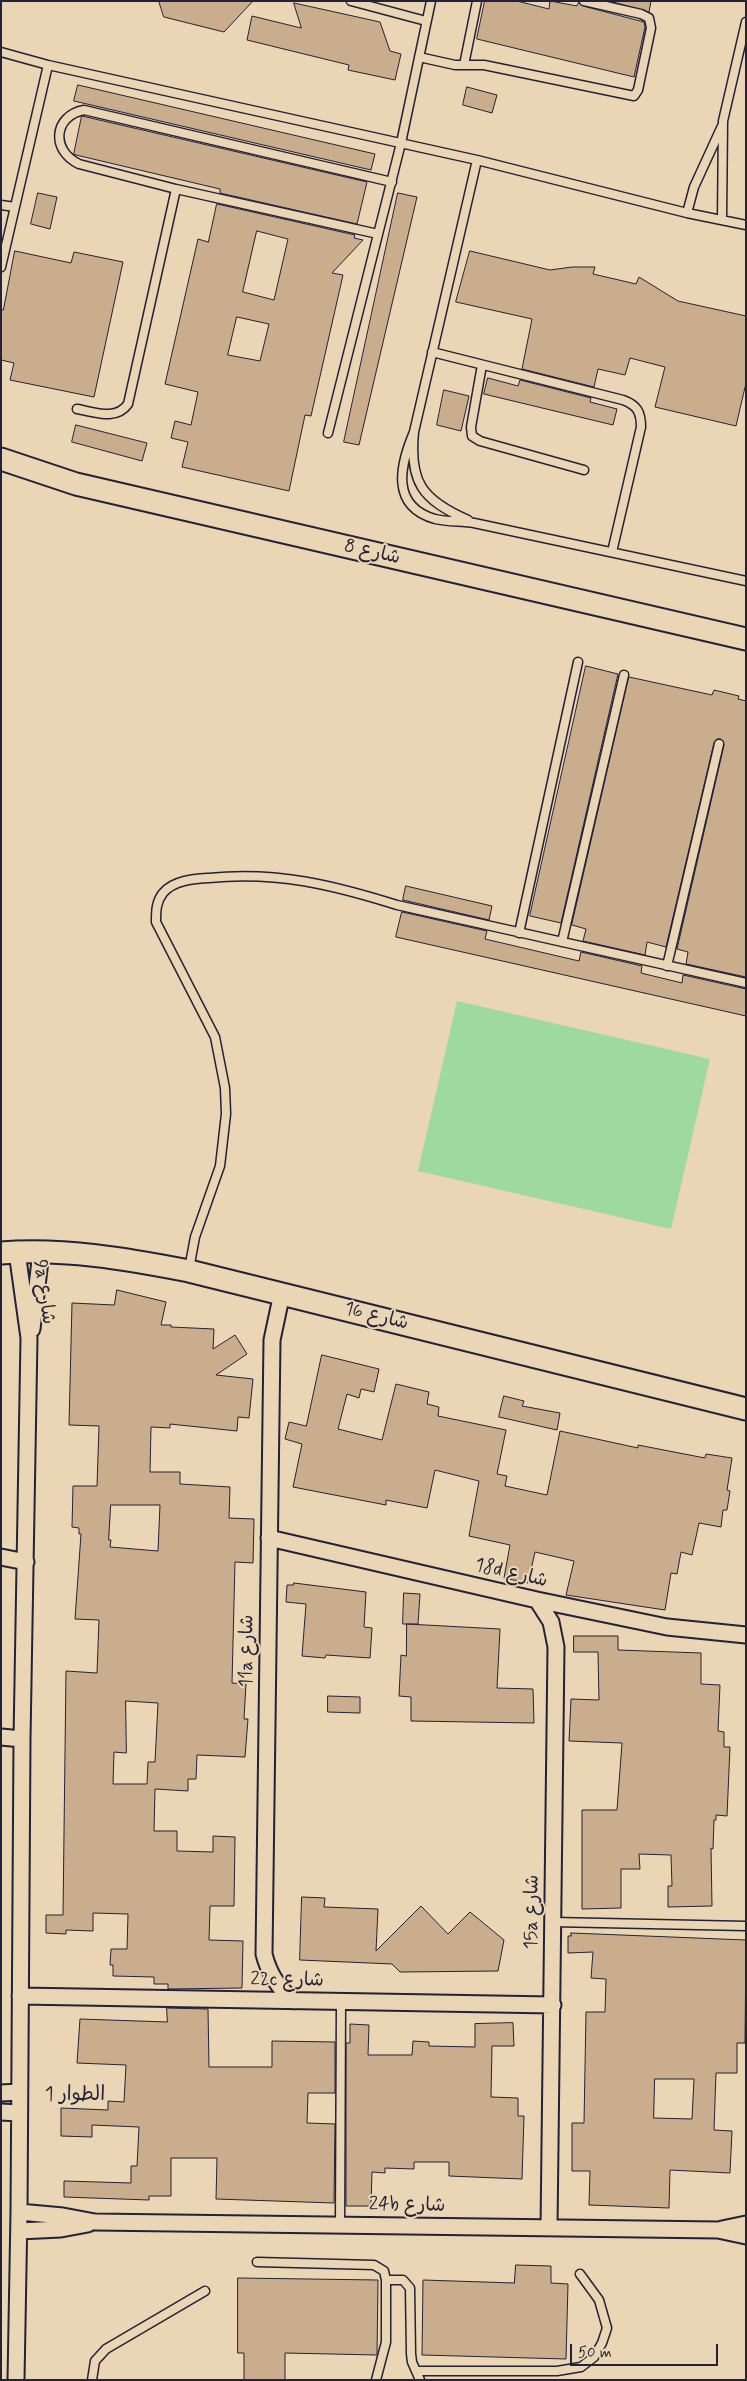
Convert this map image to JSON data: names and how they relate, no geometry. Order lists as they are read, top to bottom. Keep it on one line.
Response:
{"streets":{"street":["شارع 8","9a شارع","شارع 16","18d شارع","11a شارع","15a شارع","22c شارع","24b شارع"]},"crossings":[["9a شارع","شارع 16"],["9a شارع","22c شارع"],["9a شارع","24b شارع"],["شارع 16","11a شارع"],["18d شارع","11a شارع"],["18d شارع","15a شارع"],["11a شارع","22c شارع"],["15a شارع","22c شارع"],["15a شارع","24b شارع"]],"districts":["الطوار 1"],"scale_bar":"50 m"}
